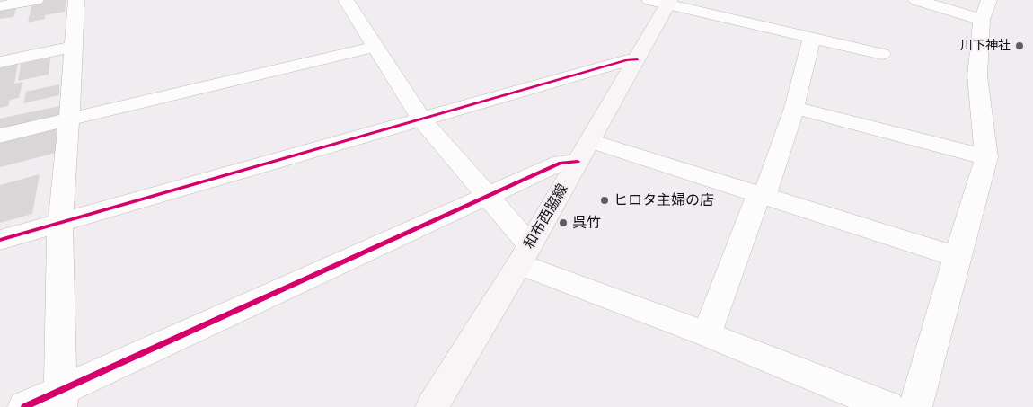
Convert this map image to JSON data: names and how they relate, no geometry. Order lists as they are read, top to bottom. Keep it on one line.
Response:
{"streets":{"main road":["和布西脇線"]},"places":["川下神社","ヒロタ主婦の店","呉竹"]}
